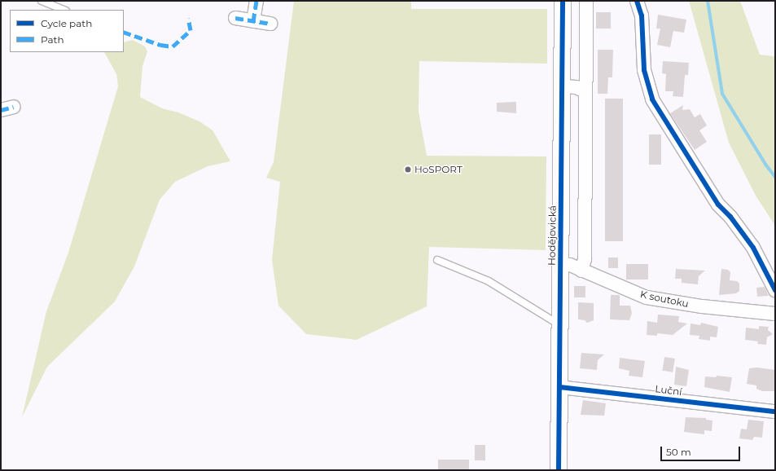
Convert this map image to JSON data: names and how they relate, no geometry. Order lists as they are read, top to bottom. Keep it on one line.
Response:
{"streets":{"street":["Hodějovická","K soutoku","Luční"]},"crossings":[["Hodějovická","K soutoku"],["Hodějovická","Luční"]],"places":["HoSPORT"],"legend":["Cycle path","Path"],"scale_bar":"50 m"}
